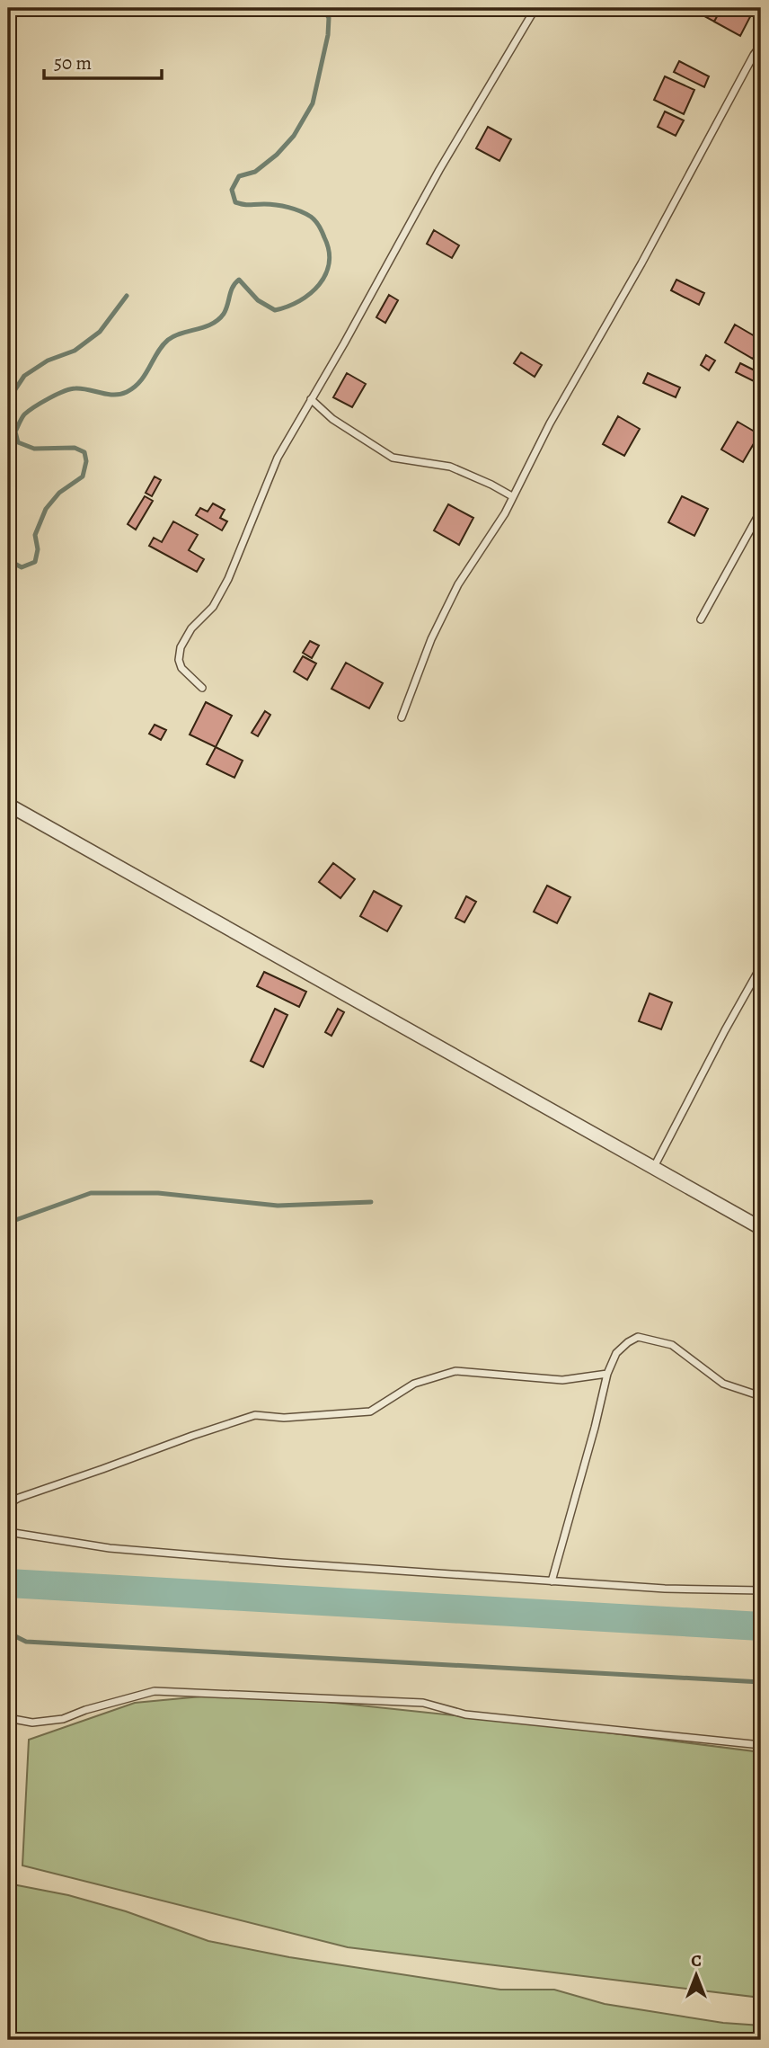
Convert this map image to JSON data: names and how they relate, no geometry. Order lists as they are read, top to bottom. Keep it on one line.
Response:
{"scale_bar":"50 m","north":"top"}
